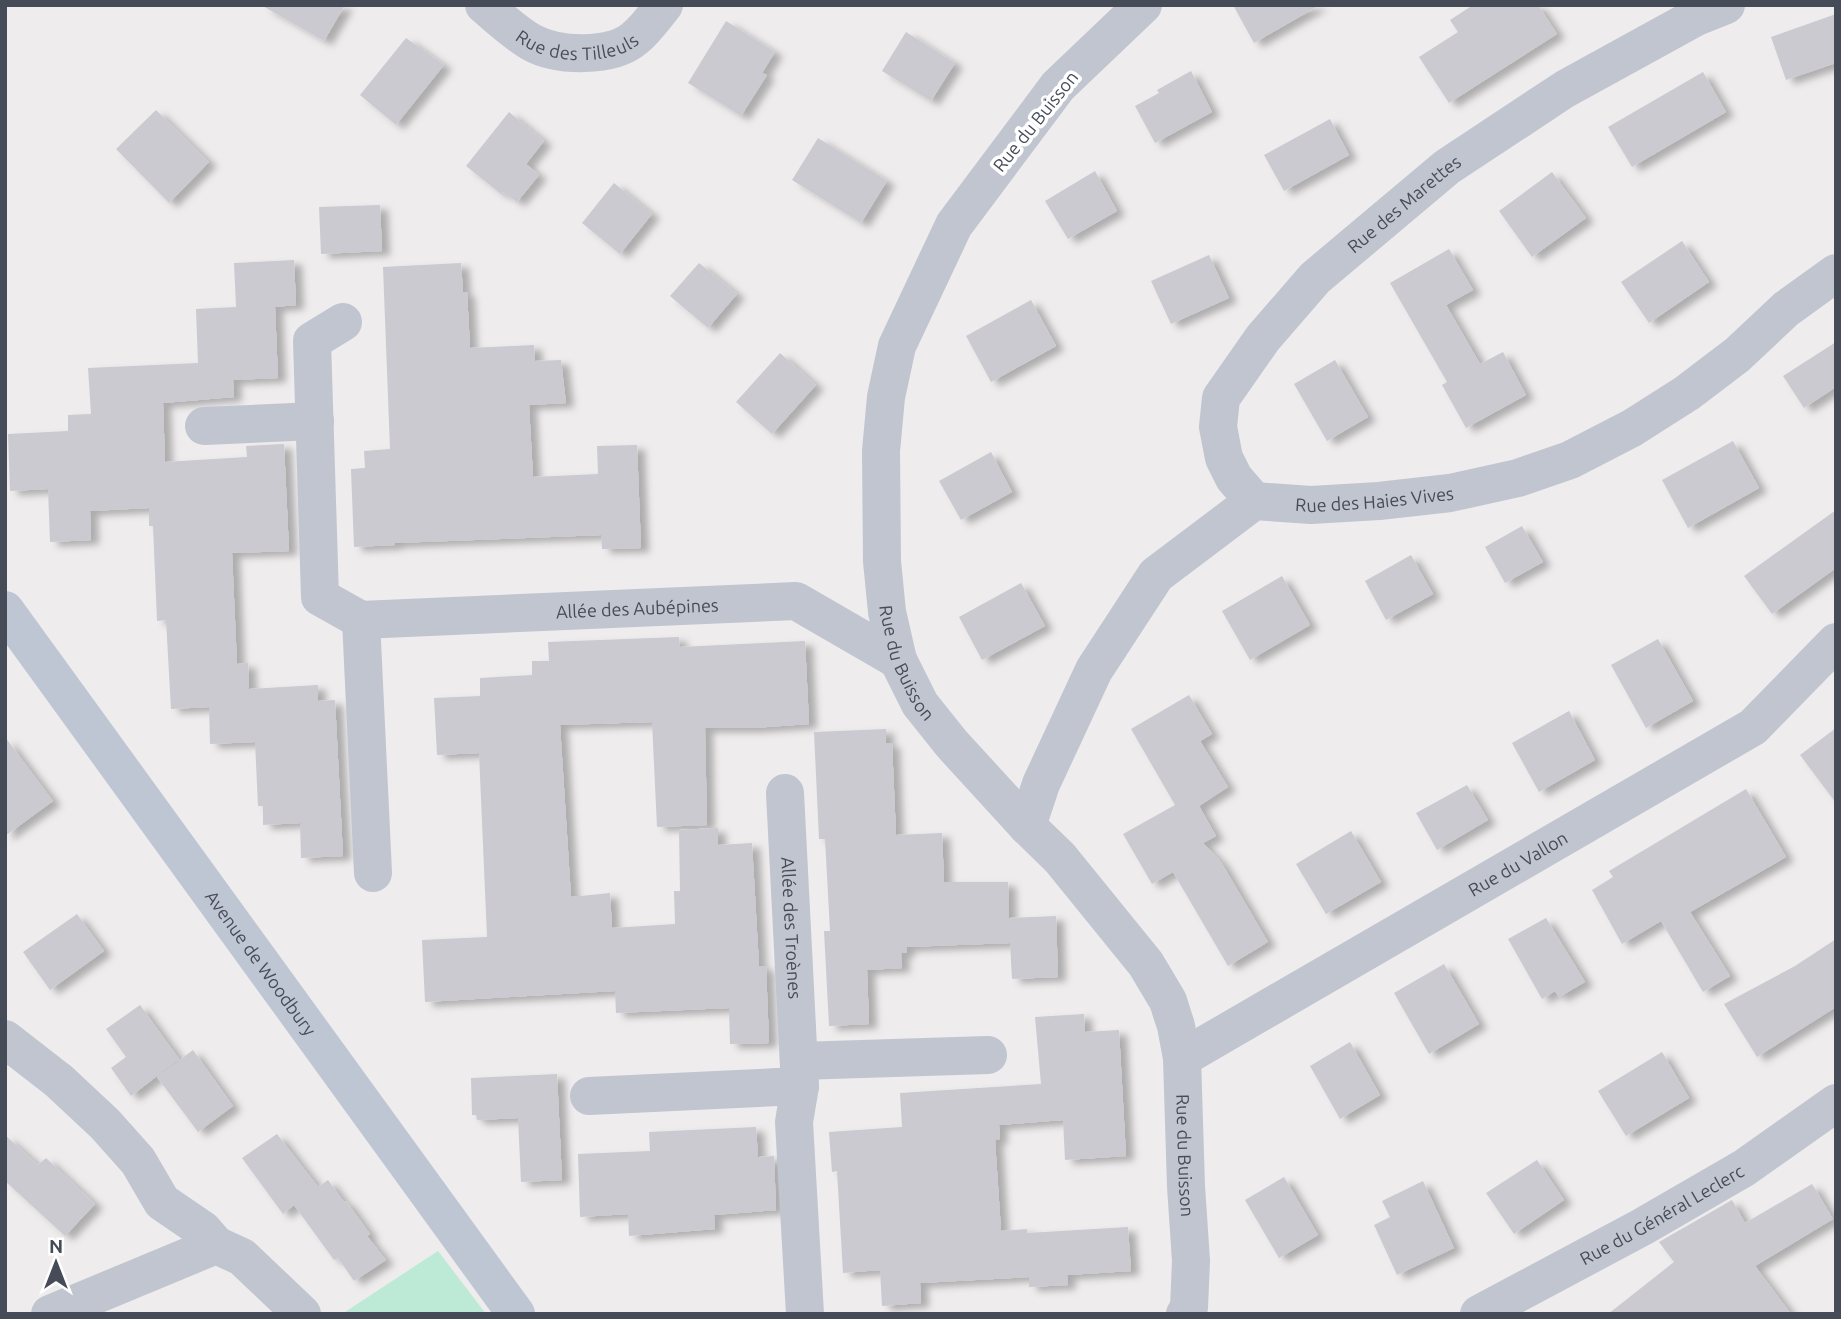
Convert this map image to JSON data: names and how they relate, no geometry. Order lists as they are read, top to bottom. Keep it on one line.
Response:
{"streets":{"street":["Rue des Tilleuls","Rue du Buisson","Rue des Marettes","Rue des Haies Vives","Allée des Aubépines","Rue du Vallon","Allée des Troènes","Avenue de Woodbury","Rue du Général Leclerc"]},"crossings":[["Rue du Buisson","Allée des Aubépines"],["Rue du Buisson","Rue du Vallon"],["Rue des Marettes","Rue des Haies Vives"]],"north":"top"}
